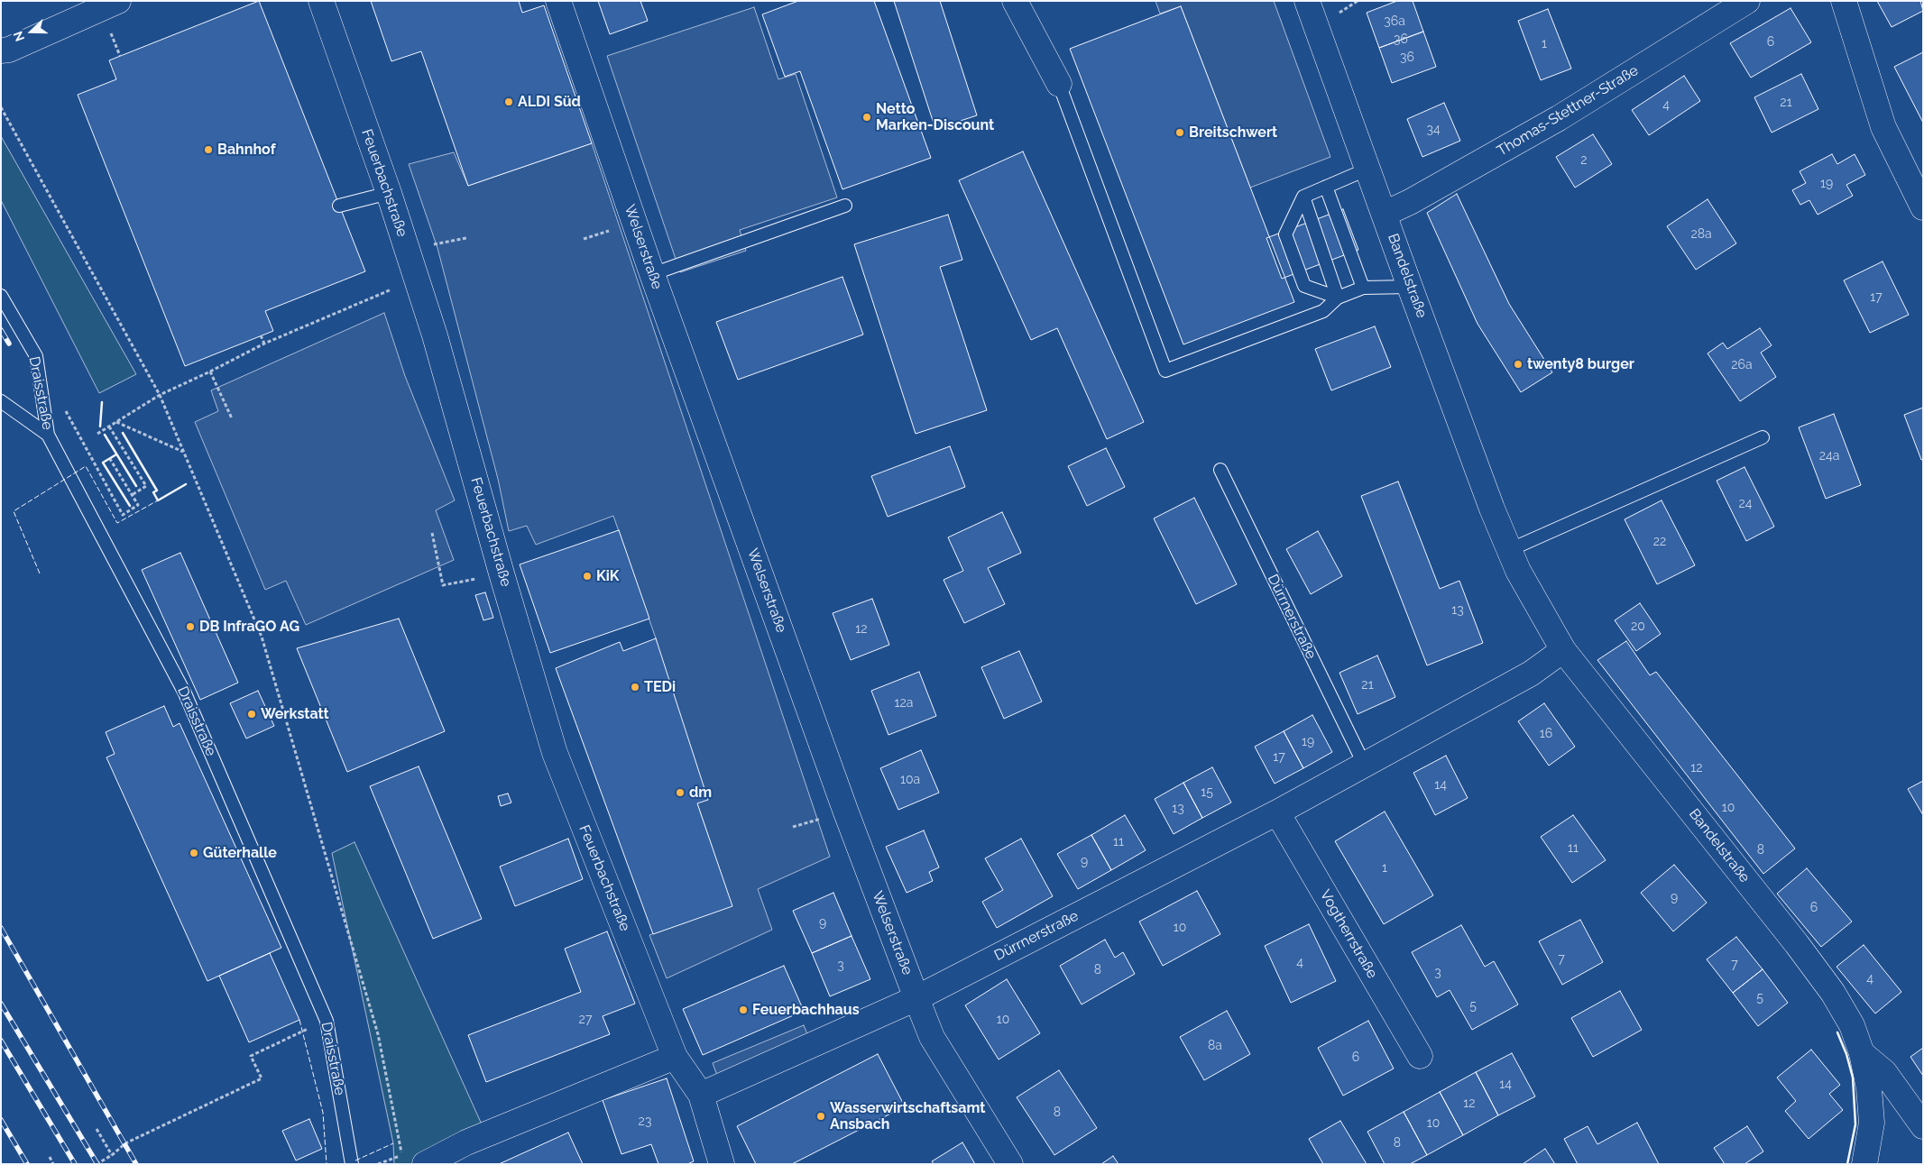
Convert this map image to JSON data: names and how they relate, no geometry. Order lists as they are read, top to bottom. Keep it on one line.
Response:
{"streets":{"street":["Thomas-Stettner-Straße","Feuerbachstraße","Welserstraße","Bandelstraße","Dürrnerstraße","Vogtherrstraße"],"lane":["Draisstraße"]},"crossings":[["Thomas-Stettner-Straße","Bandelstraße"],["Feuerbachstraße","Dürrnerstraße"],["Welserstraße","Dürrnerstraße"],["Bandelstraße","Dürrnerstraße"],["Dürrnerstraße","Vogtherrstraße"]],"places":["ALDI Süd","Netto Marken-Discount","Breitschwert","Bahnhof","twenty8 burger","KiK","DB InfraGO AG","TEDi","Werkstatt","dm","Güterhalle","Feuerbachhaus","Wasserwirtschaftsamt Ansbach"],"house_numbers":["36a","36","6","1","36","21","4","34","2","19","28a","17","26a","24a","24","22","13","20","12","21","12a","16","19","17","12","10a","14","15","10","13","11","11","8","9","1","9","6","9","10","7","4","7","3","8","3","4","5","5","27","10","8a","6","14","12","8","23","10","8"],"north":"left"}
